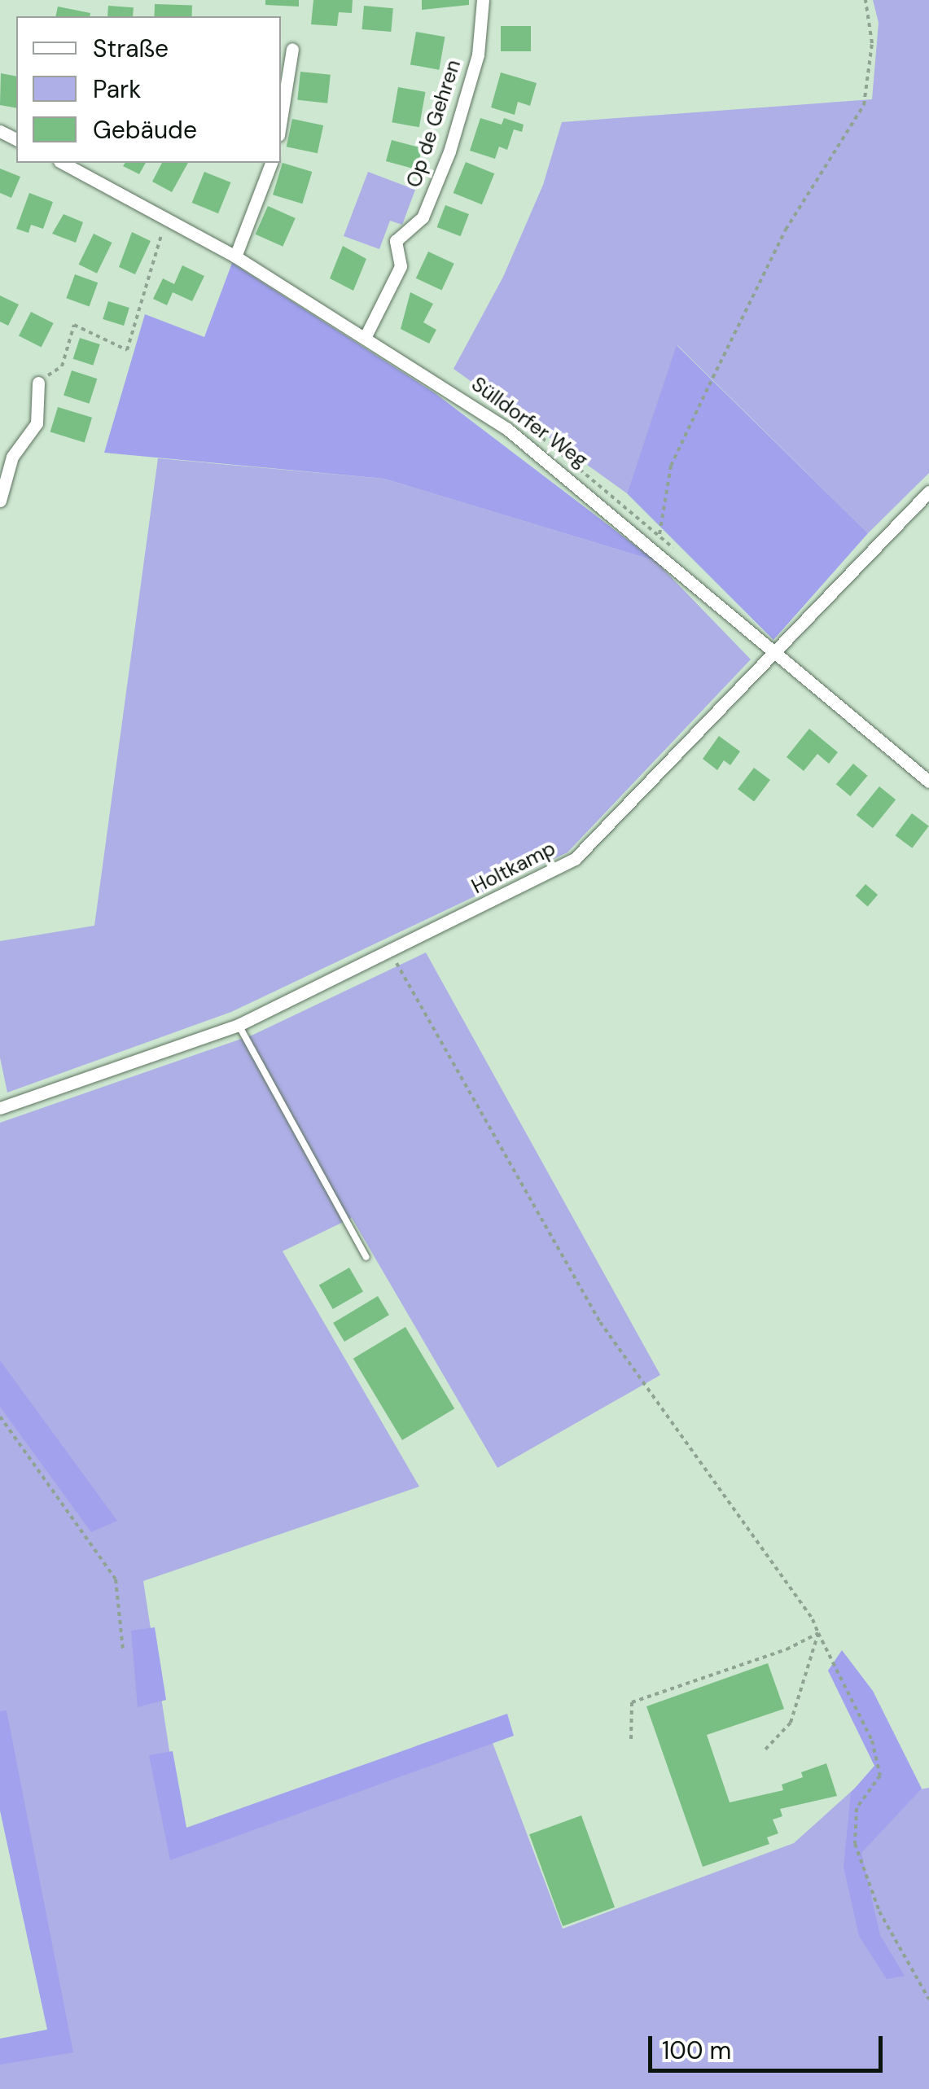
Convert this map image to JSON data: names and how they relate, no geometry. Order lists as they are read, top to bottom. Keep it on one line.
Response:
{"streets":{"street":["Op de Gehren","Sülldorfer Weg","Holtkamp"]},"crossings":[["Op de Gehren","Sülldorfer Weg"],["Sülldorfer Weg","Holtkamp"]],"legend":["Straße","Park","Gebäude"],"scale_bar":"100 m"}
